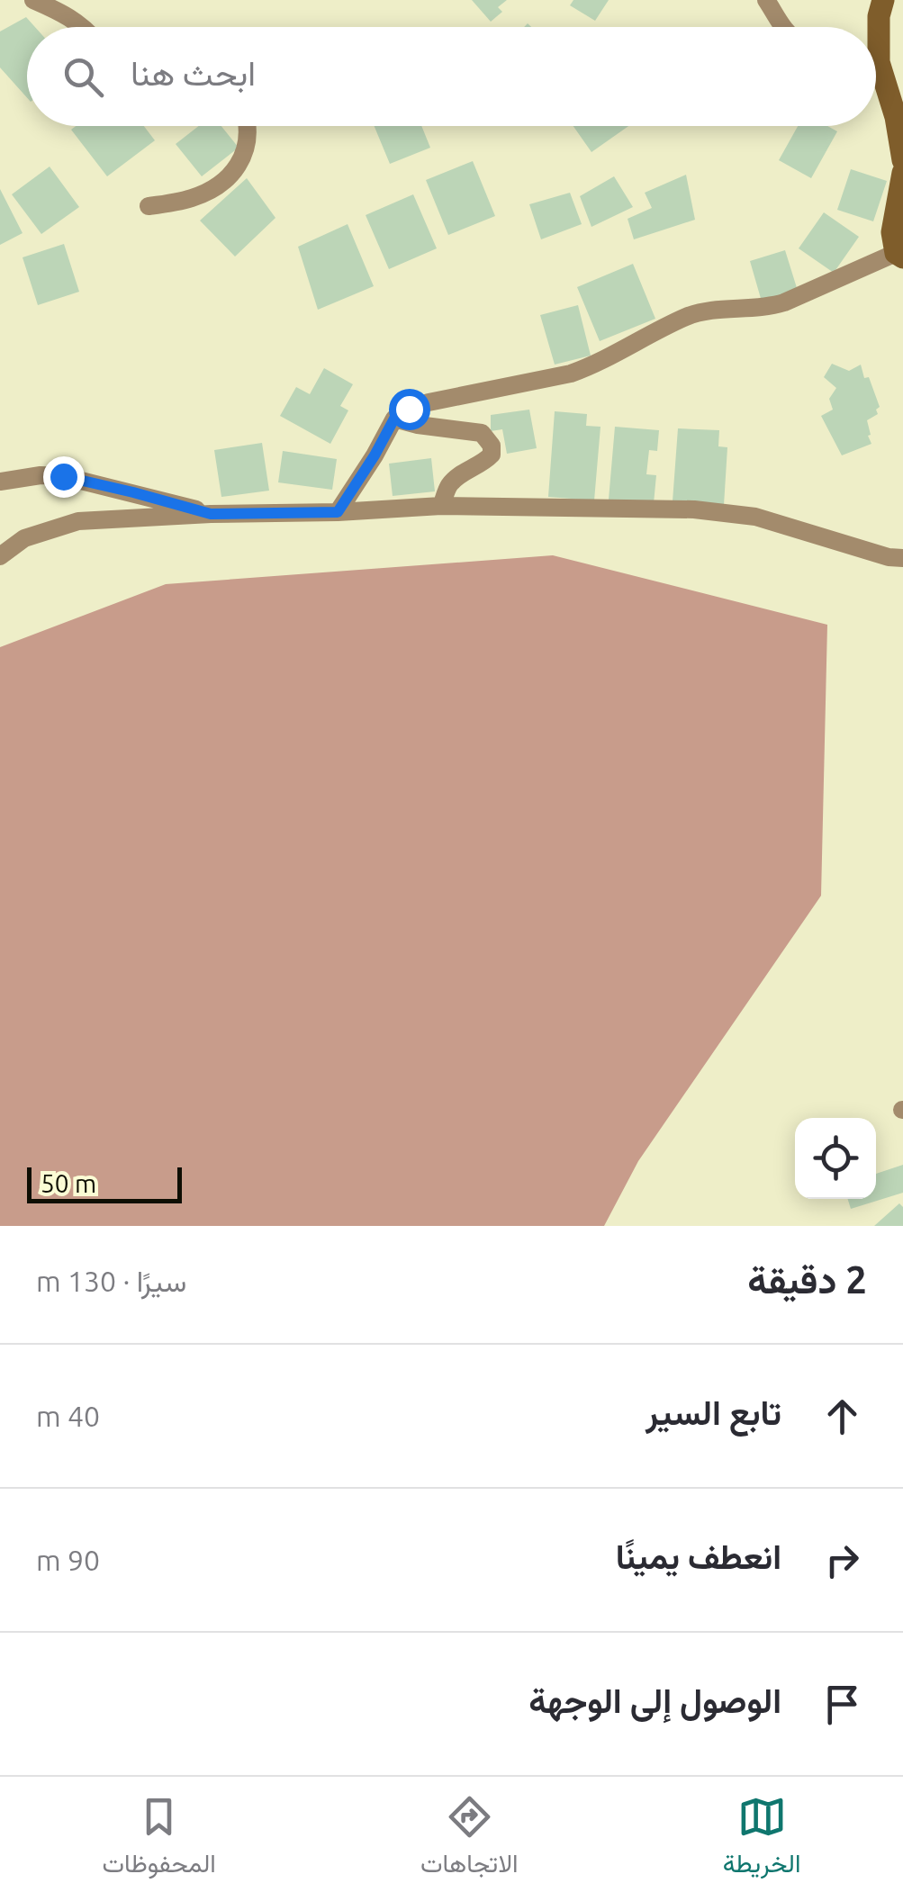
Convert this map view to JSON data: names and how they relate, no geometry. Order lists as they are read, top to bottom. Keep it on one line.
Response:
{"scale_bar":"50 m","page":{"search":"ابحث هنا","scale":"50 m","heading":["2 دقيقة","سيرًا · 130 m"],"list":[["تابع السير","40 m"],["انعطف يمينًا","90 m"],"الوصول إلى الوجهة"],"nav":["الخريطة","الاتجاهات","المحفوظات"]}}
